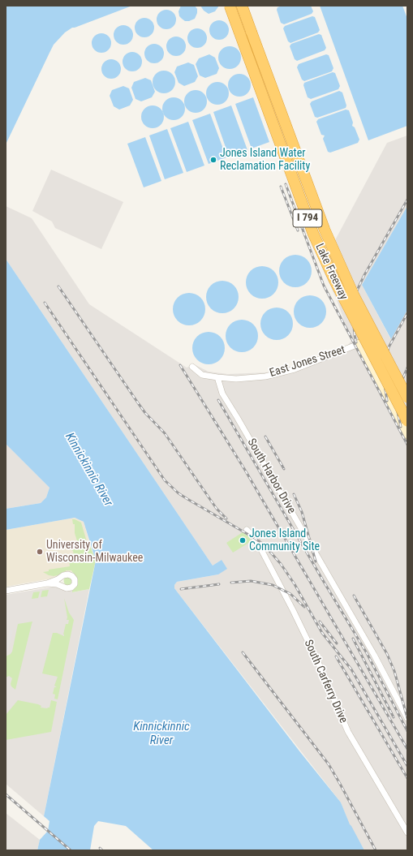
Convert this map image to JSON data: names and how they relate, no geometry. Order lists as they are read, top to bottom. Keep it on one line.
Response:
{"streets":{"highway":["I 794","Lake Freeway"],"street":["East Jones Street","South Harbor Drive","South Carferry Drive"]},"crossings":[["East Jones Street","South Harbor Drive"]],"water":["Kinnickinnic River"],"places":["Jones Island Water Reclamation Facility","Jones Island Community Site","University of Wisconsin-Milwaukee"]}
